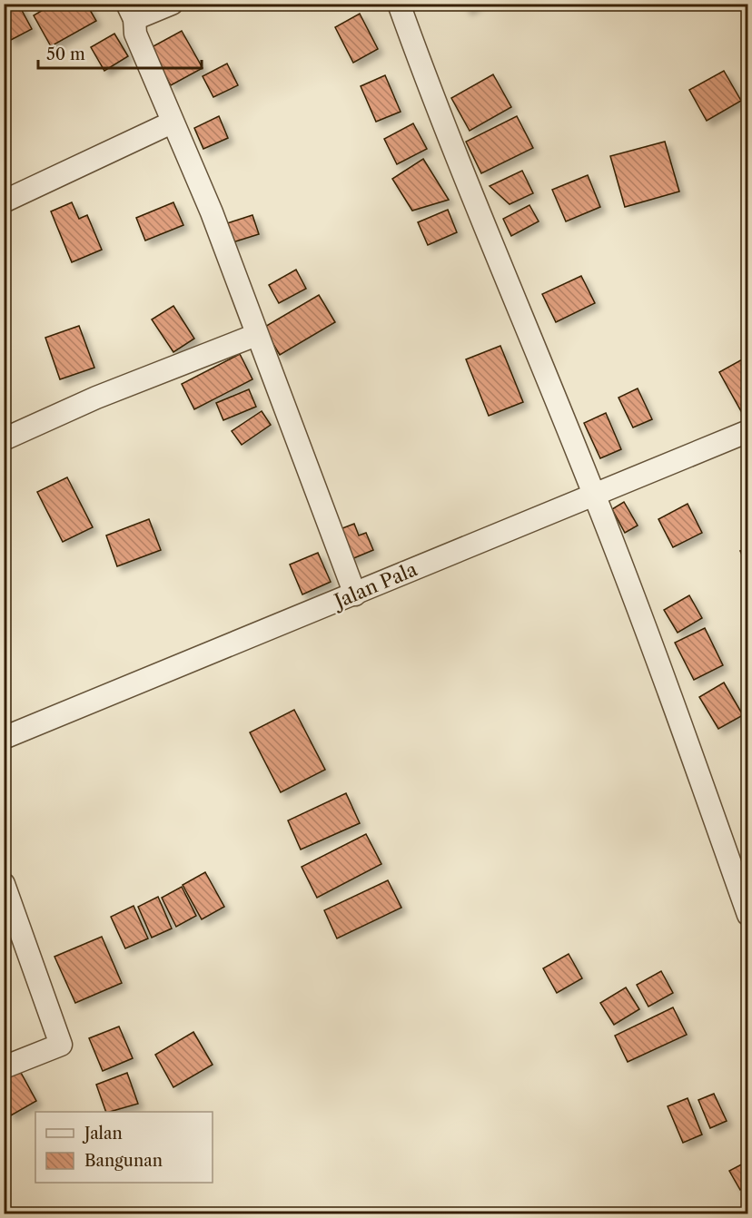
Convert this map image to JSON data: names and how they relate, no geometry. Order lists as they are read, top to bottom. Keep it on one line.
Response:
{"streets":{"street":["Jalan Pala"]},"legend":["Jalan","Bangunan"],"scale_bar":"50 m"}
